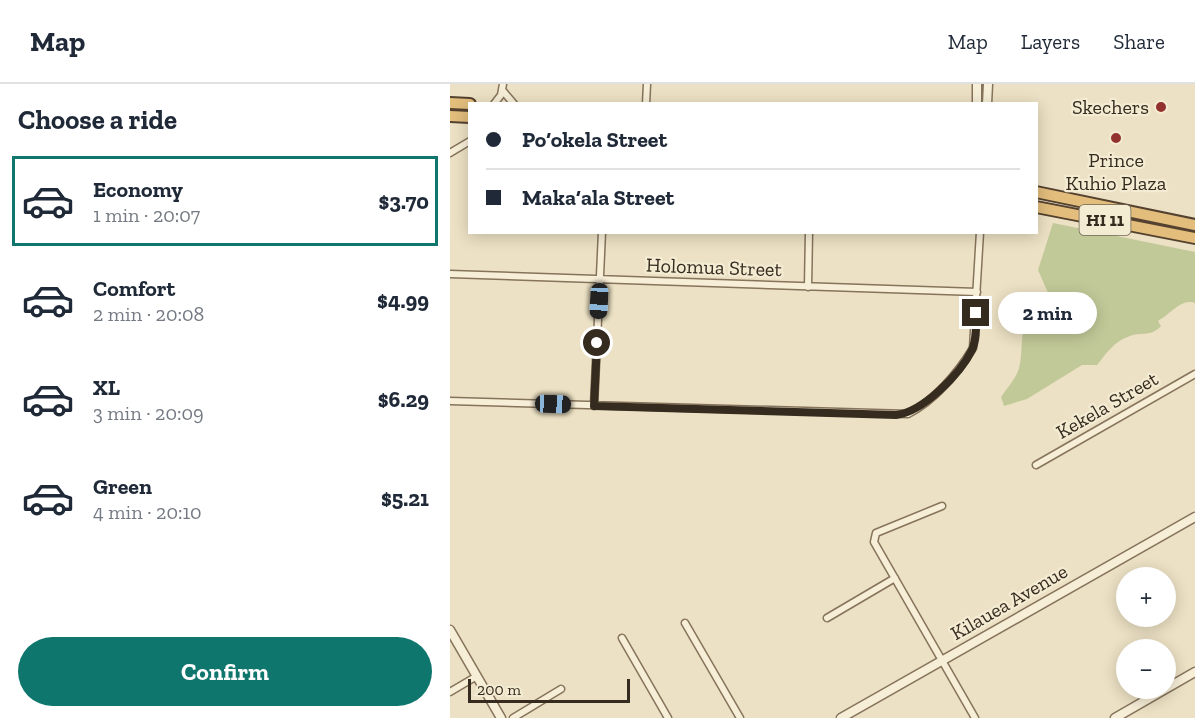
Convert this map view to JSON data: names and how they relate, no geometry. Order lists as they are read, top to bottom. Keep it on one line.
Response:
{"streets":{"highway":["HI 11"],"street":["Holomua Street","Kekela Street","Kilauea Avenue"]},"places":["Skechers","Prince Kuhio Plaza"],"scale_bar":"200 m","page":{"header":"Map","nav":["Map","Layers","Share"],"heading":"Choose a ride","banner":["Po‘okela Street","Maka‘ala Street"],"list":[{"name":"Economy","note":"1 min · 20:07","value":"$3.70"},{"name":"Comfort","note":"2 min · 20:08","value":"$4.99"},{"name":"XL","note":"3 min · 20:09","value":"$6.29"},{"name":"Green","note":"4 min · 20:10","value":"$5.21"}],"bubble":"2 min","map_buttons":["+","−"],"buttons":"Confirm","scale":"200 m"}}
